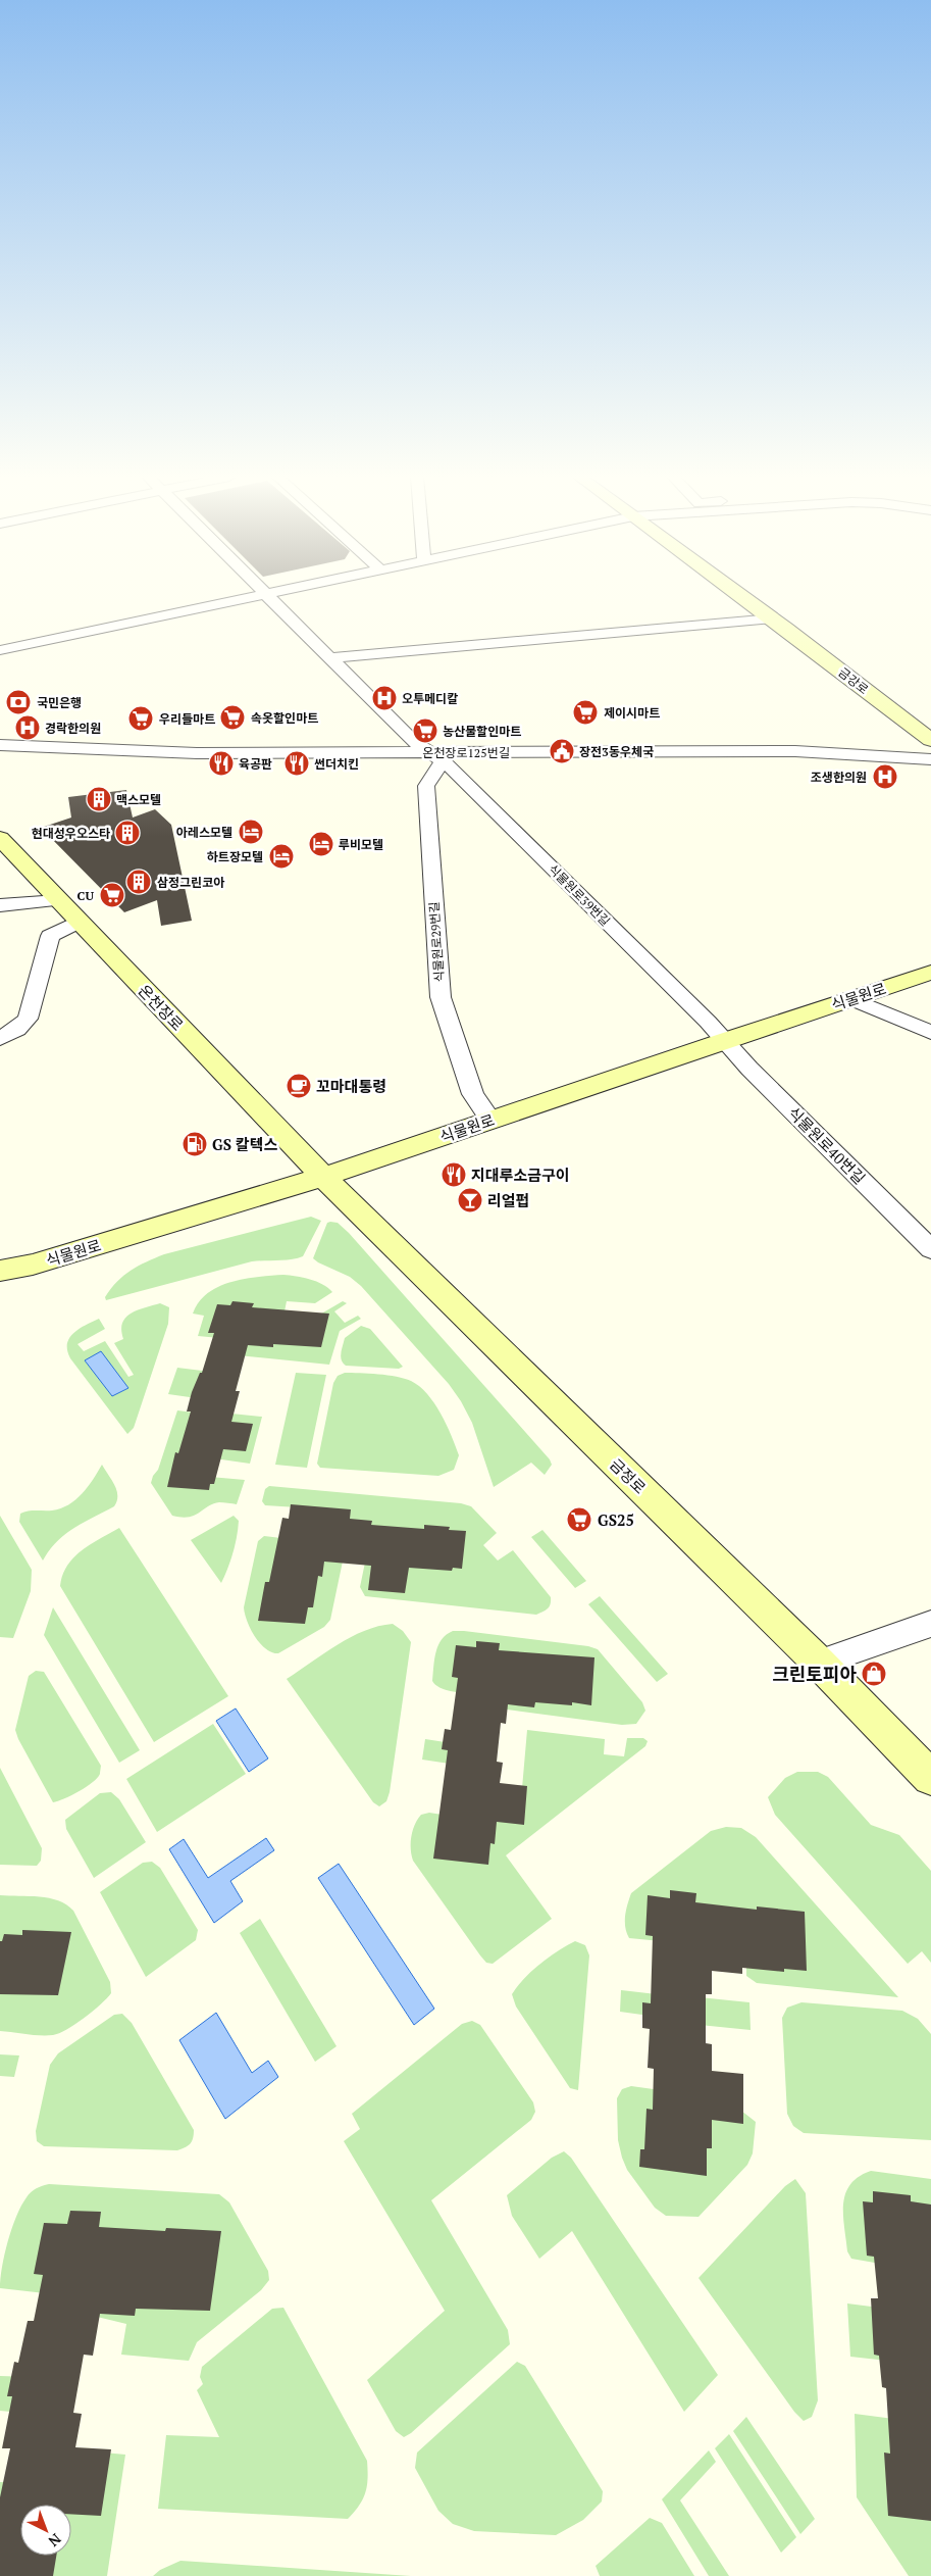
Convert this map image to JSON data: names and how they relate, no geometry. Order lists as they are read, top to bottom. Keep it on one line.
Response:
{"streets":{"main road":["금강로","식물원로","온천장로","금정로"],"street":["온천장로125번길","식물원로39번길","식물원로29번길","식물원로40번길"]},"crossings":[["온천장로125번길","식물원로39번길"],["온천장로125번길","식물원로29번길"],["식물원로39번길","식물원로29번길"],["식물원로39번길","식물원로"],["식물원로39번길","식물원로40번길"],["식물원로29번길","식물원로"],["식물원로","온천장로"],["식물원로","식물원로40번길"],["식물원로","금정로"],["온천장로","금정로"]],"places":{"hospital":["오투메디칼","경락한의원","조생한의원"],"bank":["국민은행"],"supermarket":["제이시마트","속옷할인마트","우리들마트","농산물할인마트","CU","GS25"],"public building":["장전3동우체국"],"restaurant":["육공판","썬더치킨","지대루소금구이"],"building":["맥스모텔","현대성우오스타","삼정그린코아"],"hotel":["아레스모텔","루비모텔","하트장모텔"],"cafe":["꼬마대통령"],"fuel station":["GS 칼텍스"],"bar":["리얼펍"],"shop":["크린토피아"]},"north":"bottom right"}
